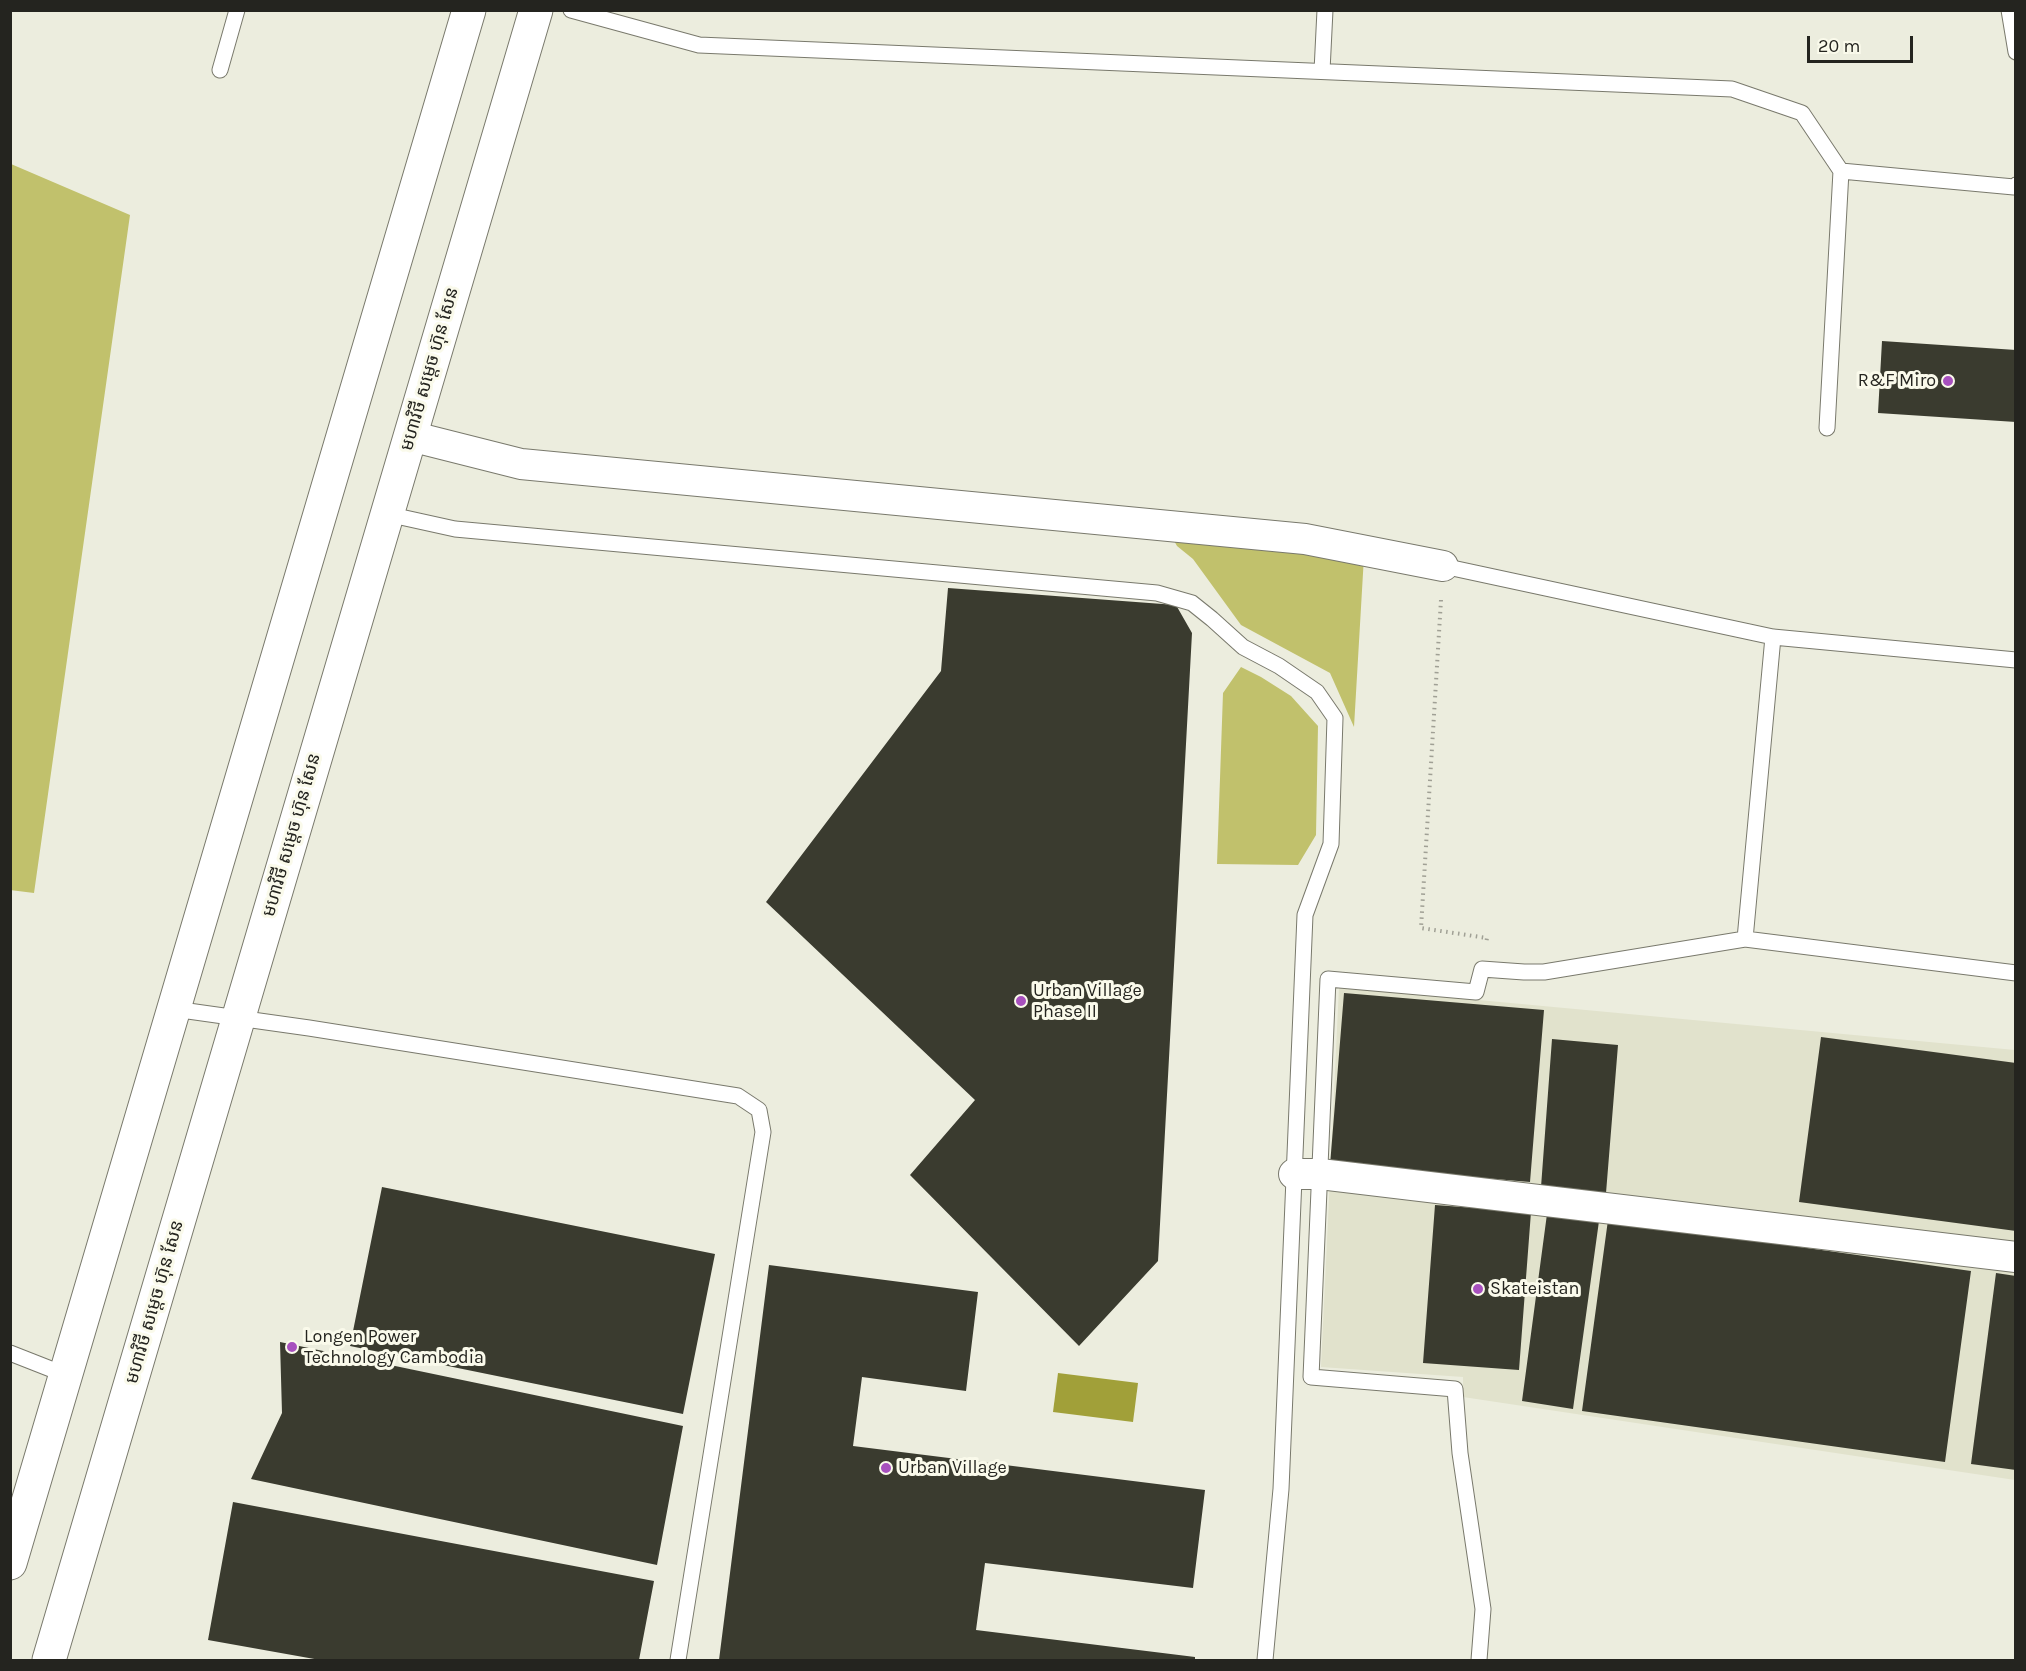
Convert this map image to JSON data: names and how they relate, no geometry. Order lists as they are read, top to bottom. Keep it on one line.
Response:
{"streets":{"highway":["មហាវិថី សម្តេច ហ៊ុន សែន"]},"places":["R&F Miro","Urban Village Phase II","Skateistan","Longen Power Technology Cambodia","Urban Village"],"scale_bar":"20 m"}
